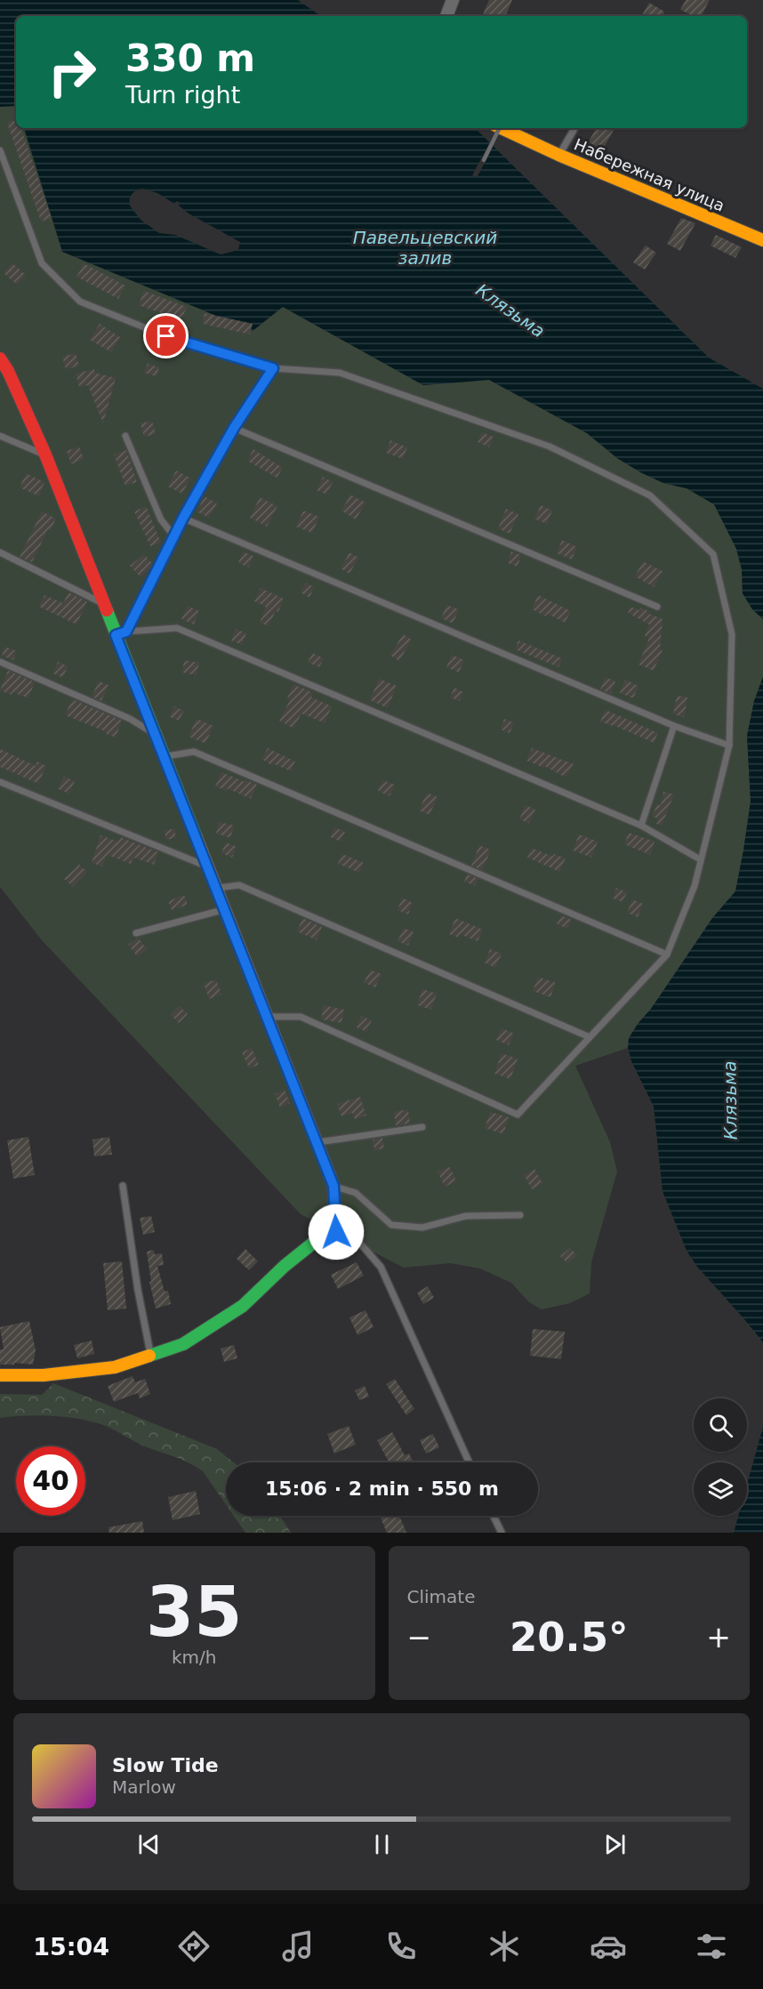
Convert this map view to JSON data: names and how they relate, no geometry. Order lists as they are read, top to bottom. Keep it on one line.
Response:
{"streets":{"street":["Набережная улица"]},"water":["Павельцевский залив","Клязьма"],"page":{"turn":["330 m","Turn right"],"limit":"40","trip":"15:06 · 2 min · 550 m","tile":[["35","km/h"],"Climate"],"heat":["−","20.5°","+"],"song":["Slow Tide","Marlow"],"tabs":"15:04"}}
